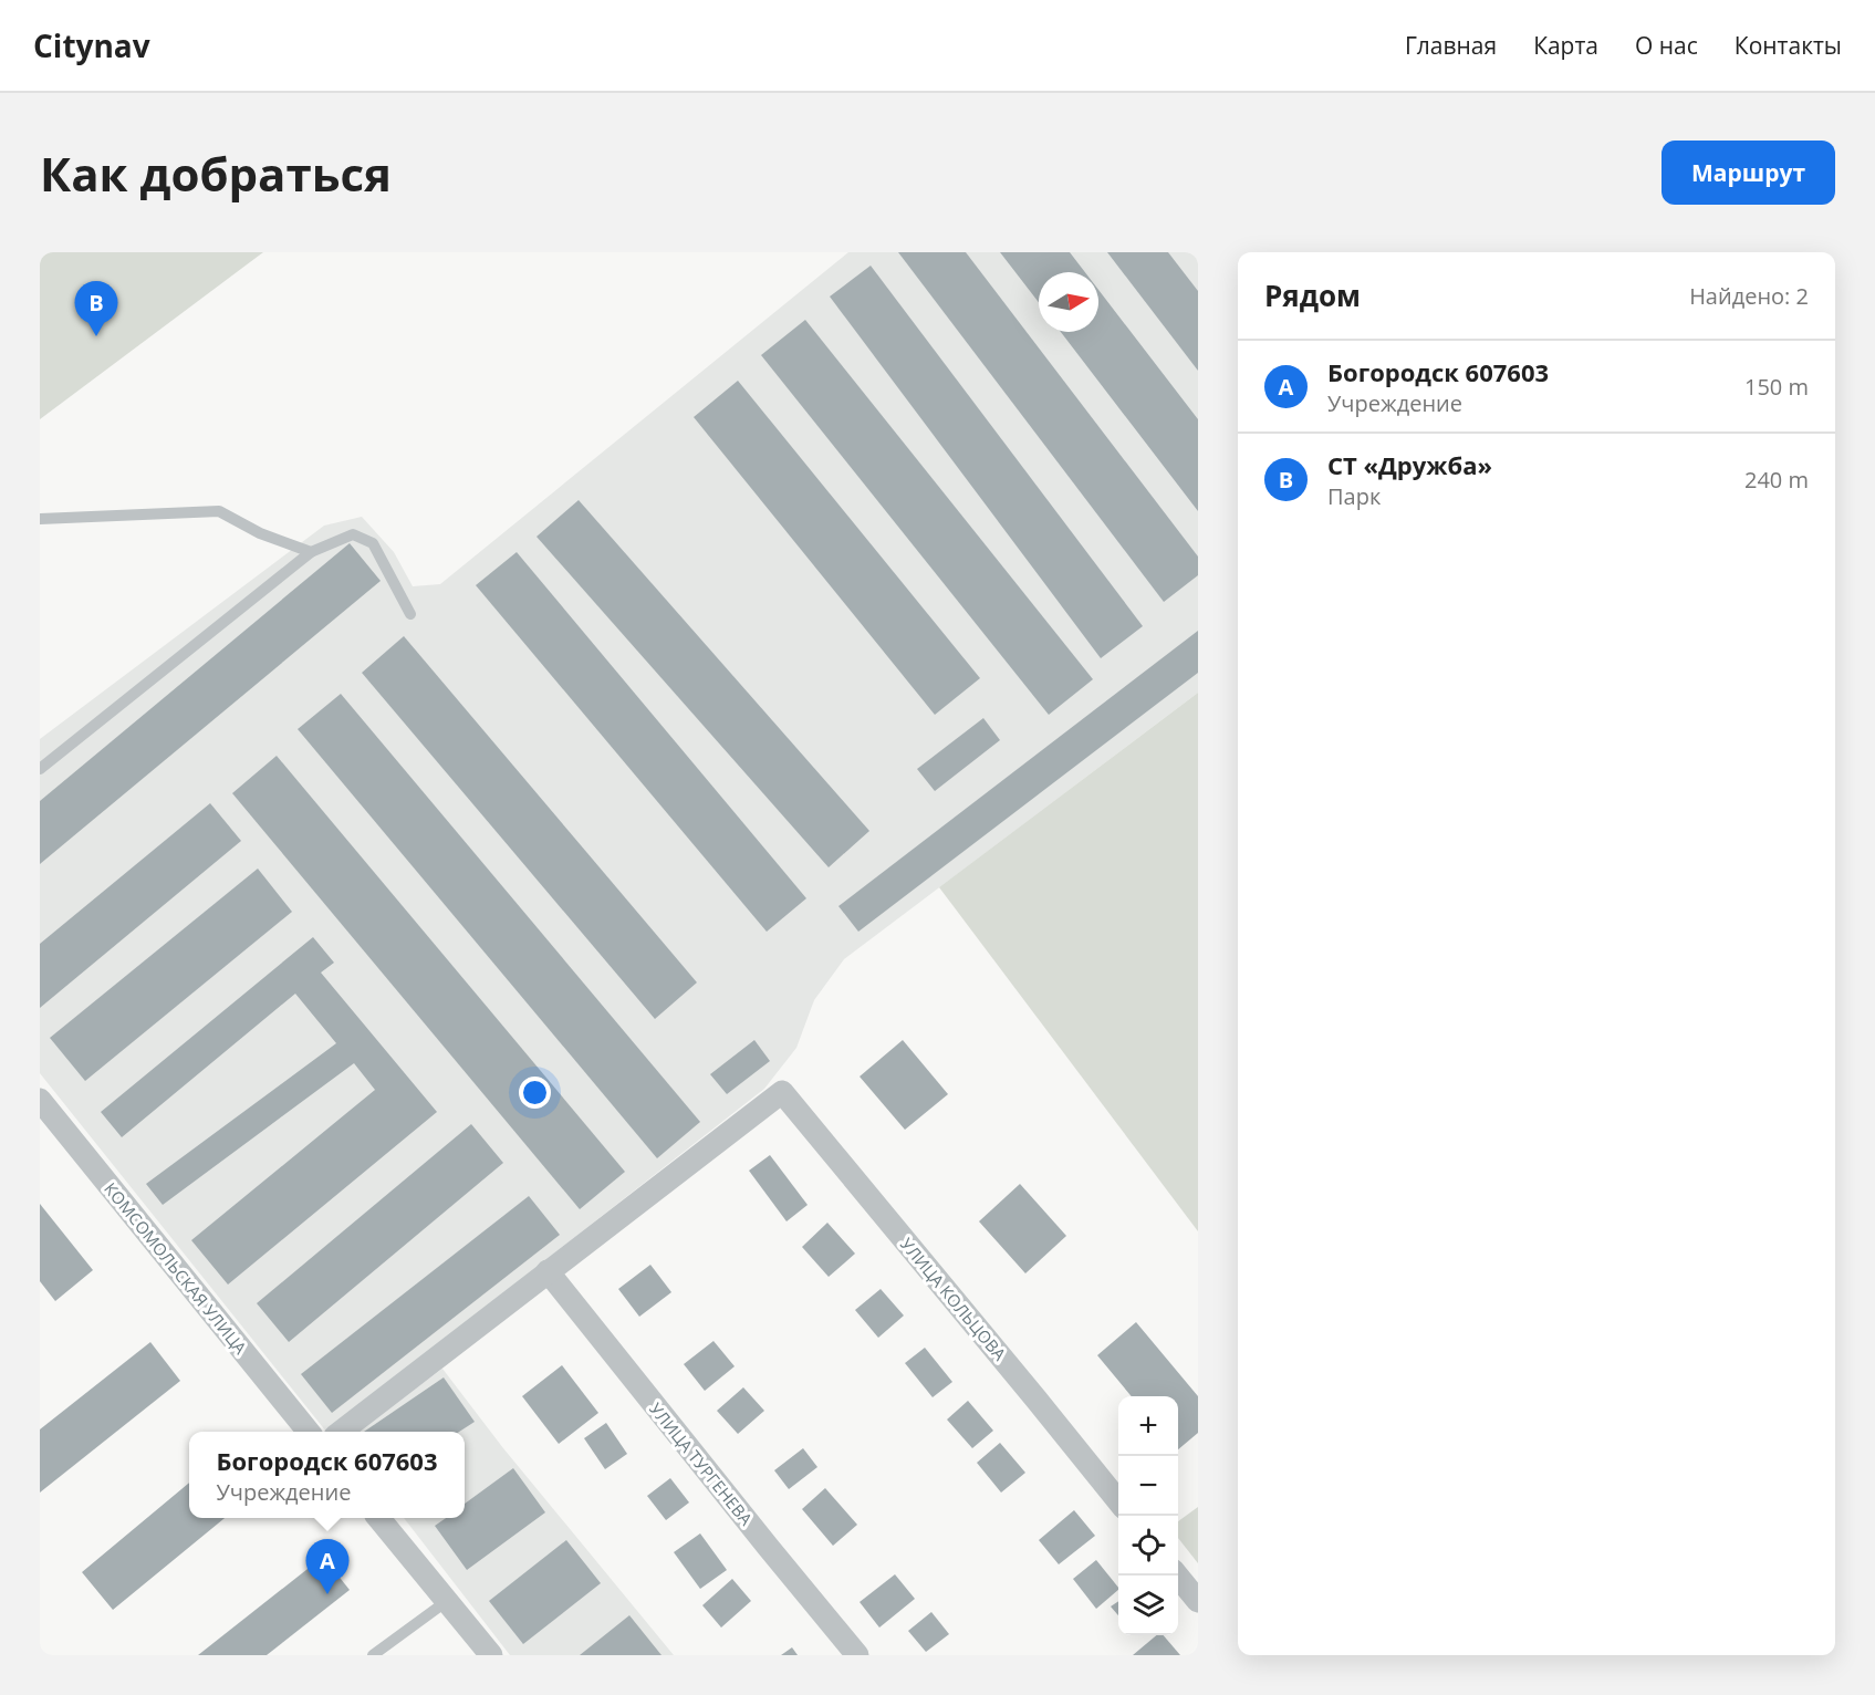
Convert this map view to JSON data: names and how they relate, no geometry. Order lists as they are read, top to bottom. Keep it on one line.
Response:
{"streets":{"street":["КОМСОМОЛЬСКАЯ УЛИЦА","УЛИЦА КОЛЬЦОВА","УЛИЦА ТУРГЕНЕВА"]},"crossings":[["УЛИЦА КОЛЬЦОВА","УЛИЦА ТУРГЕНЕВА"]],"north":"right","page":{"header":"Citynav","nav":["Главная","Карта","О нас","Контакты"],"buttons":"Маршрут","title":"Как добраться","heading":["Рядом","Найдено: 2"],"pins":["B","A"],"list":[{"mark":"A","name":"Богородск 607603","note":"Учреждение","value":"150 m"},{"mark":"B","name":"СТ «Дружба»","note":"Парк","value":"240 m"}],"map_buttons":["+","−"],"popup":["Богородск 607603","Учреждение"]}}
